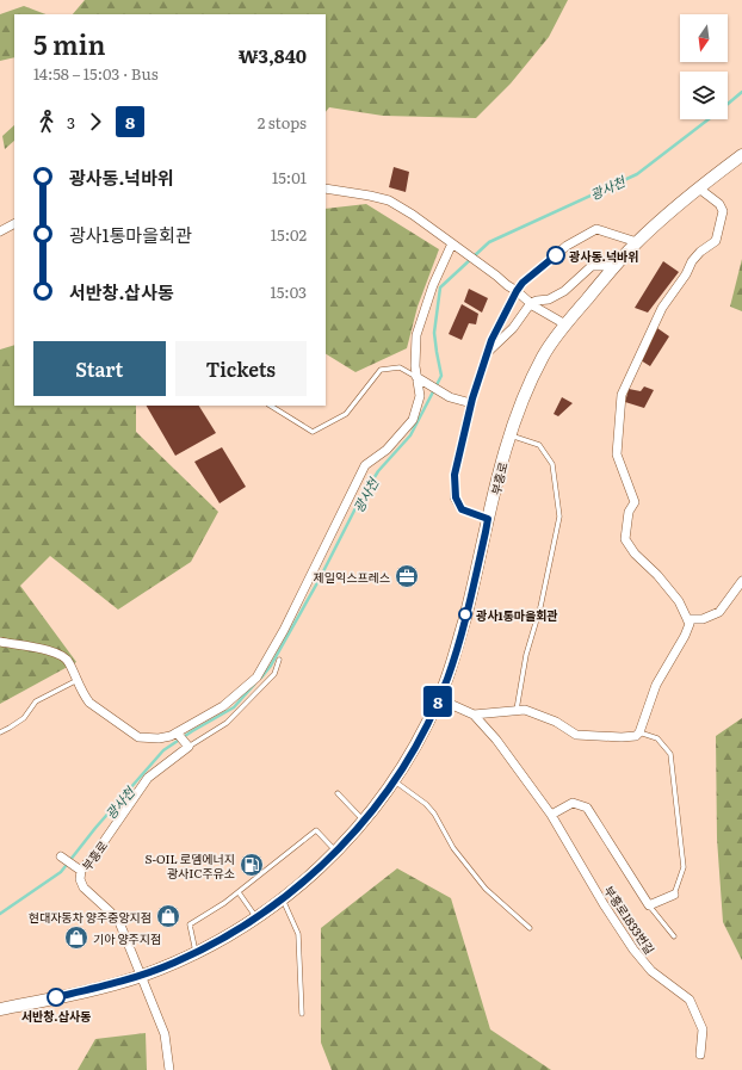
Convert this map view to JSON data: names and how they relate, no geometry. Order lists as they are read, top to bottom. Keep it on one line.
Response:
{"streets":{"main road":["부흥로"],"street":["부흥로1833번길"]},"crossings":[["부흥로","부흥로1833번길"]],"water":["광사천"],"places":{"other":["광사동.넉바위","광사1통마을회관","서반창.삽사동"],"office":["제일익스프레스"],"fuel station":["S-OIL 로뎀에너지 광사IC주유소"],"shop":["현대자동차 양주중앙지점","기아 양주지점"]},"lines":["bus line 8"],"north":"bottom","page":{"on_map":"8","heading":["5 min","14:58 – 15:03 · Bus","₩3,840"],"legs":["3","8","2 stops"],"list":[{"name":"광사동.넉바위","value":"15:01"},{"name":"광사1통마을회관","value":"15:02"},{"name":"서반창.삽사동","value":"15:03"}],"buttons":["Start","Tickets"]}}
